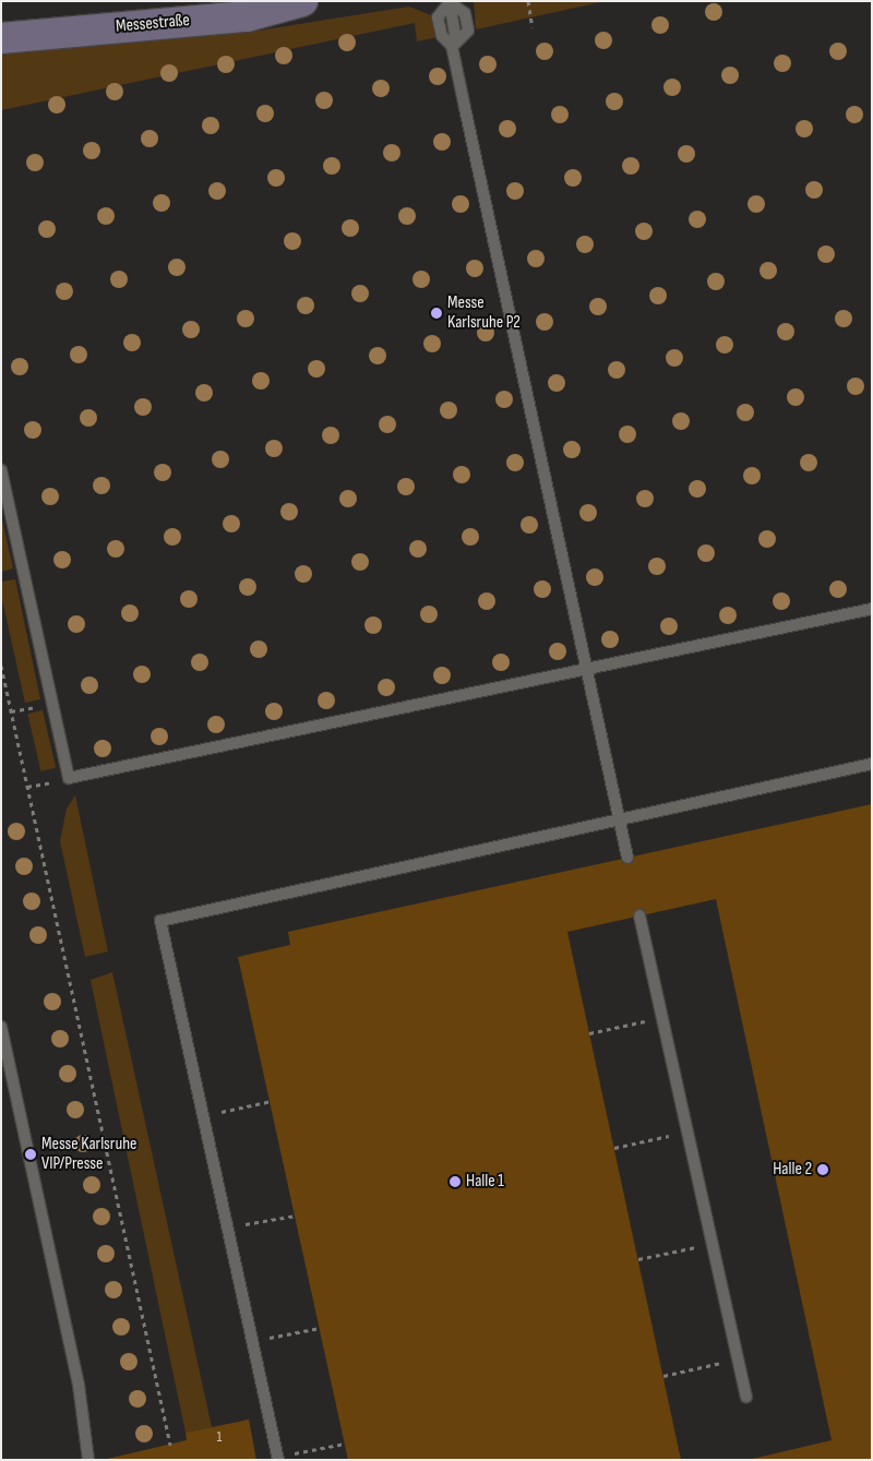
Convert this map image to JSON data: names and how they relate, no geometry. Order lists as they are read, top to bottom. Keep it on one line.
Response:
{"streets":{"street":["Messestraße"]},"places":["Messe Karlsruhe P2","Messe Karlsruhe VIP/Presse","Halle 2","Halle 1"],"house_numbers":["1"]}
